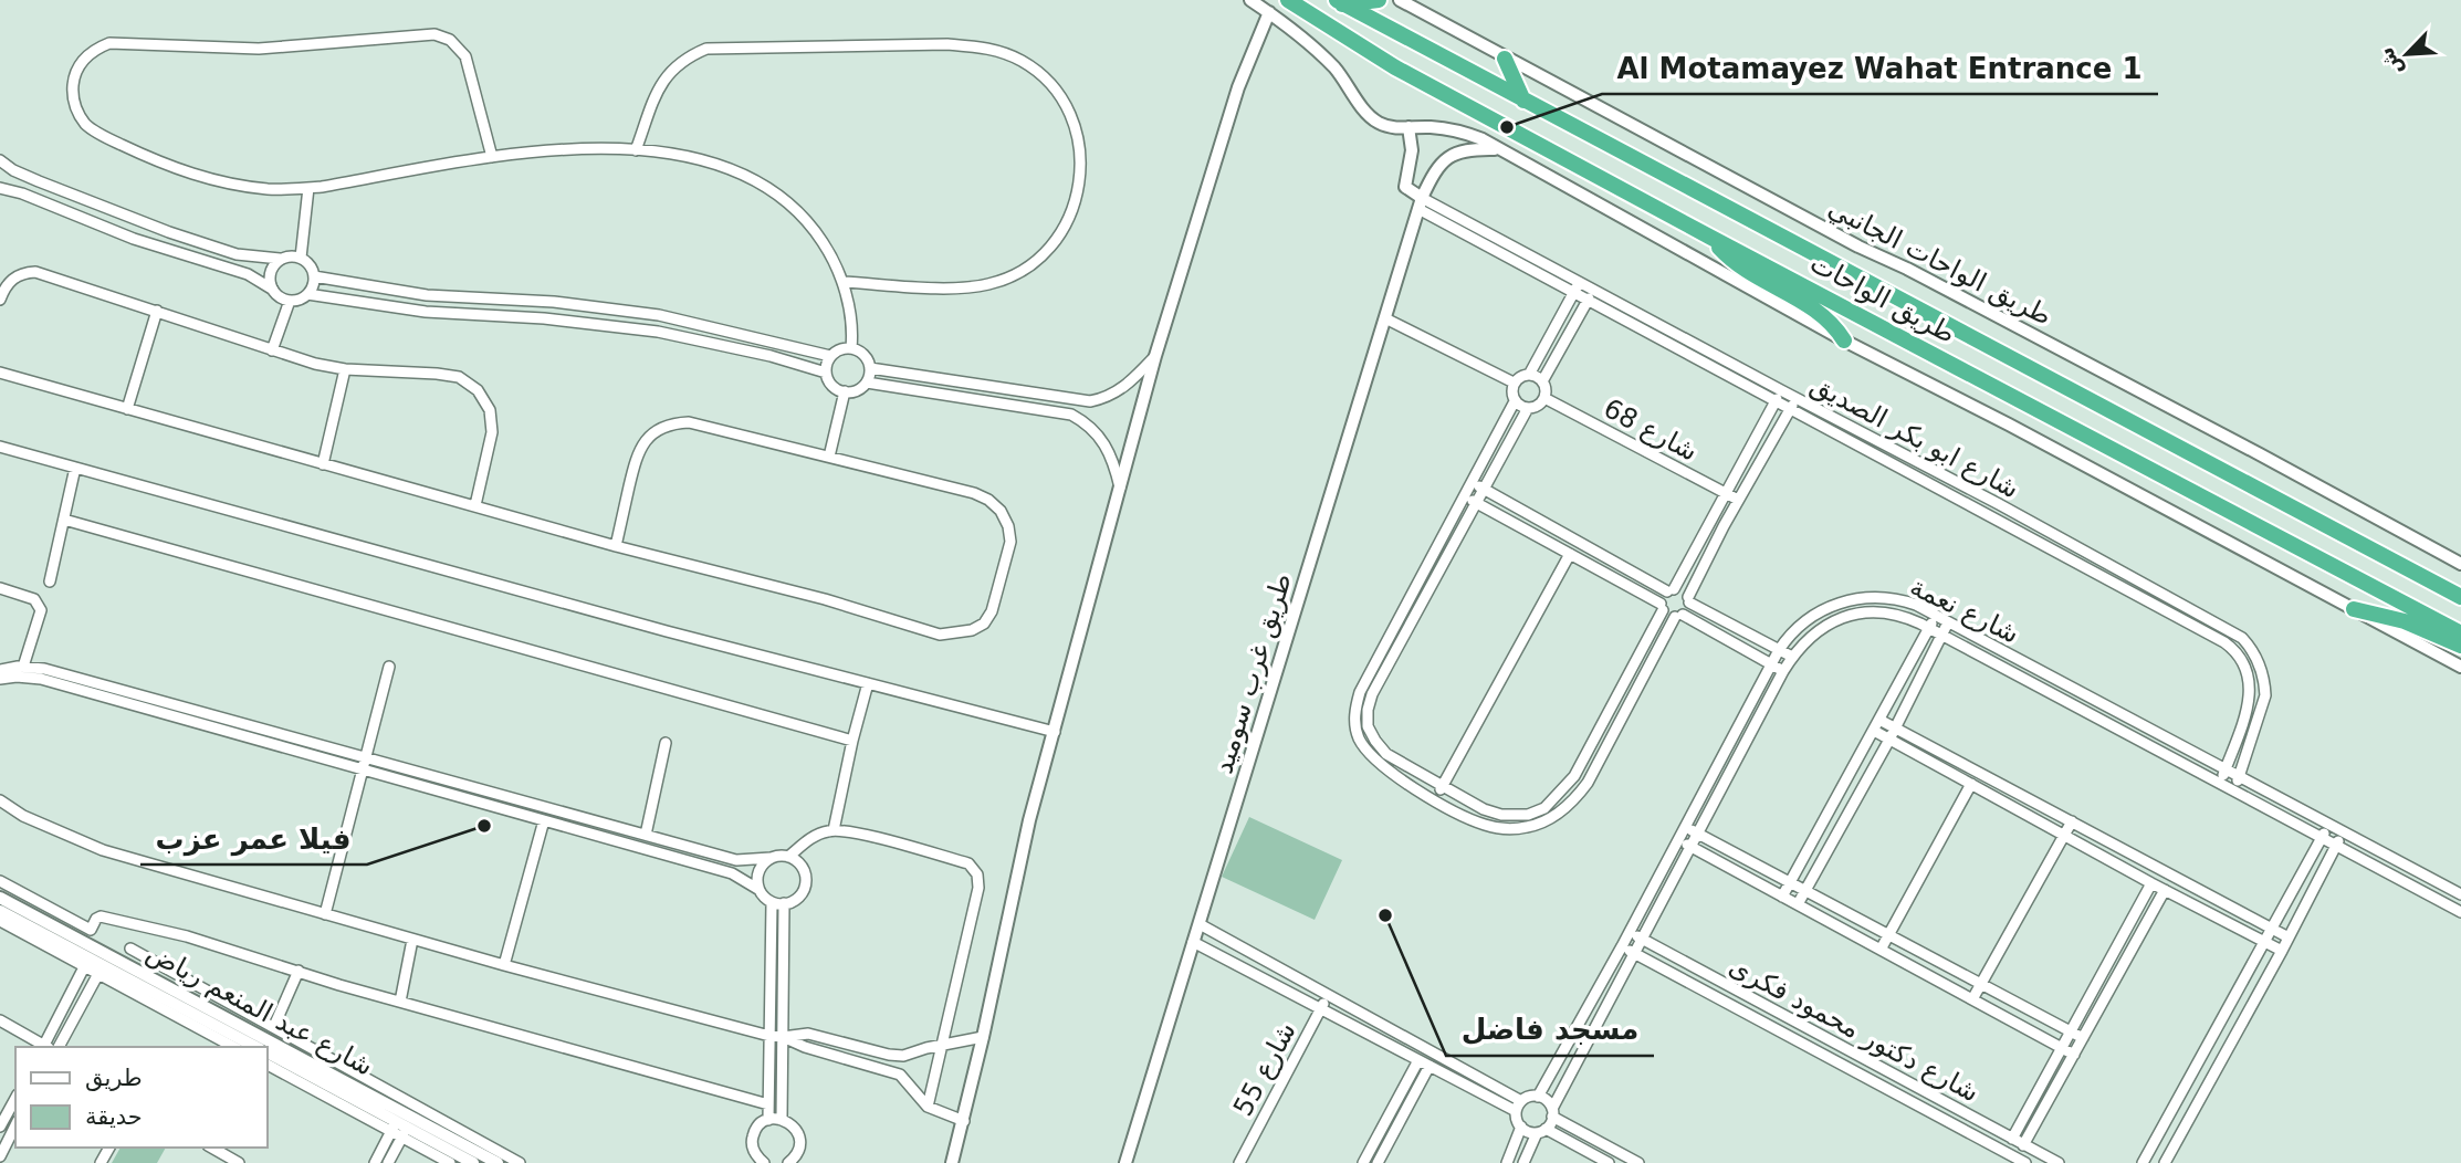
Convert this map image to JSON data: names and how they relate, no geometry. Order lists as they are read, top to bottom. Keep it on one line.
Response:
{"streets":{"highway":["طريق الواحات"],"street":["طريق الواحات الجانبي","شارع 68","شارع ابو بكر الصديق","شارع نعمة","طريق غرب سوميد","شارع عبد المنعم رياض","شارع دكتور محمود فكرى","شارع 55"]},"crossings":[["شارع ابو بكر الصديق","شارع نعمة"],["شارع ابو بكر الصديق","طريق غرب سوميد"],["شارع نعمة","شارع دكتور محمود فكرى"]],"places":["Al Motamayez Wahat Entrance 1","فيلا عمر عزب","مسجد فاضل"],"legend":["طريق","حديقة"],"north":"bottom left"}
